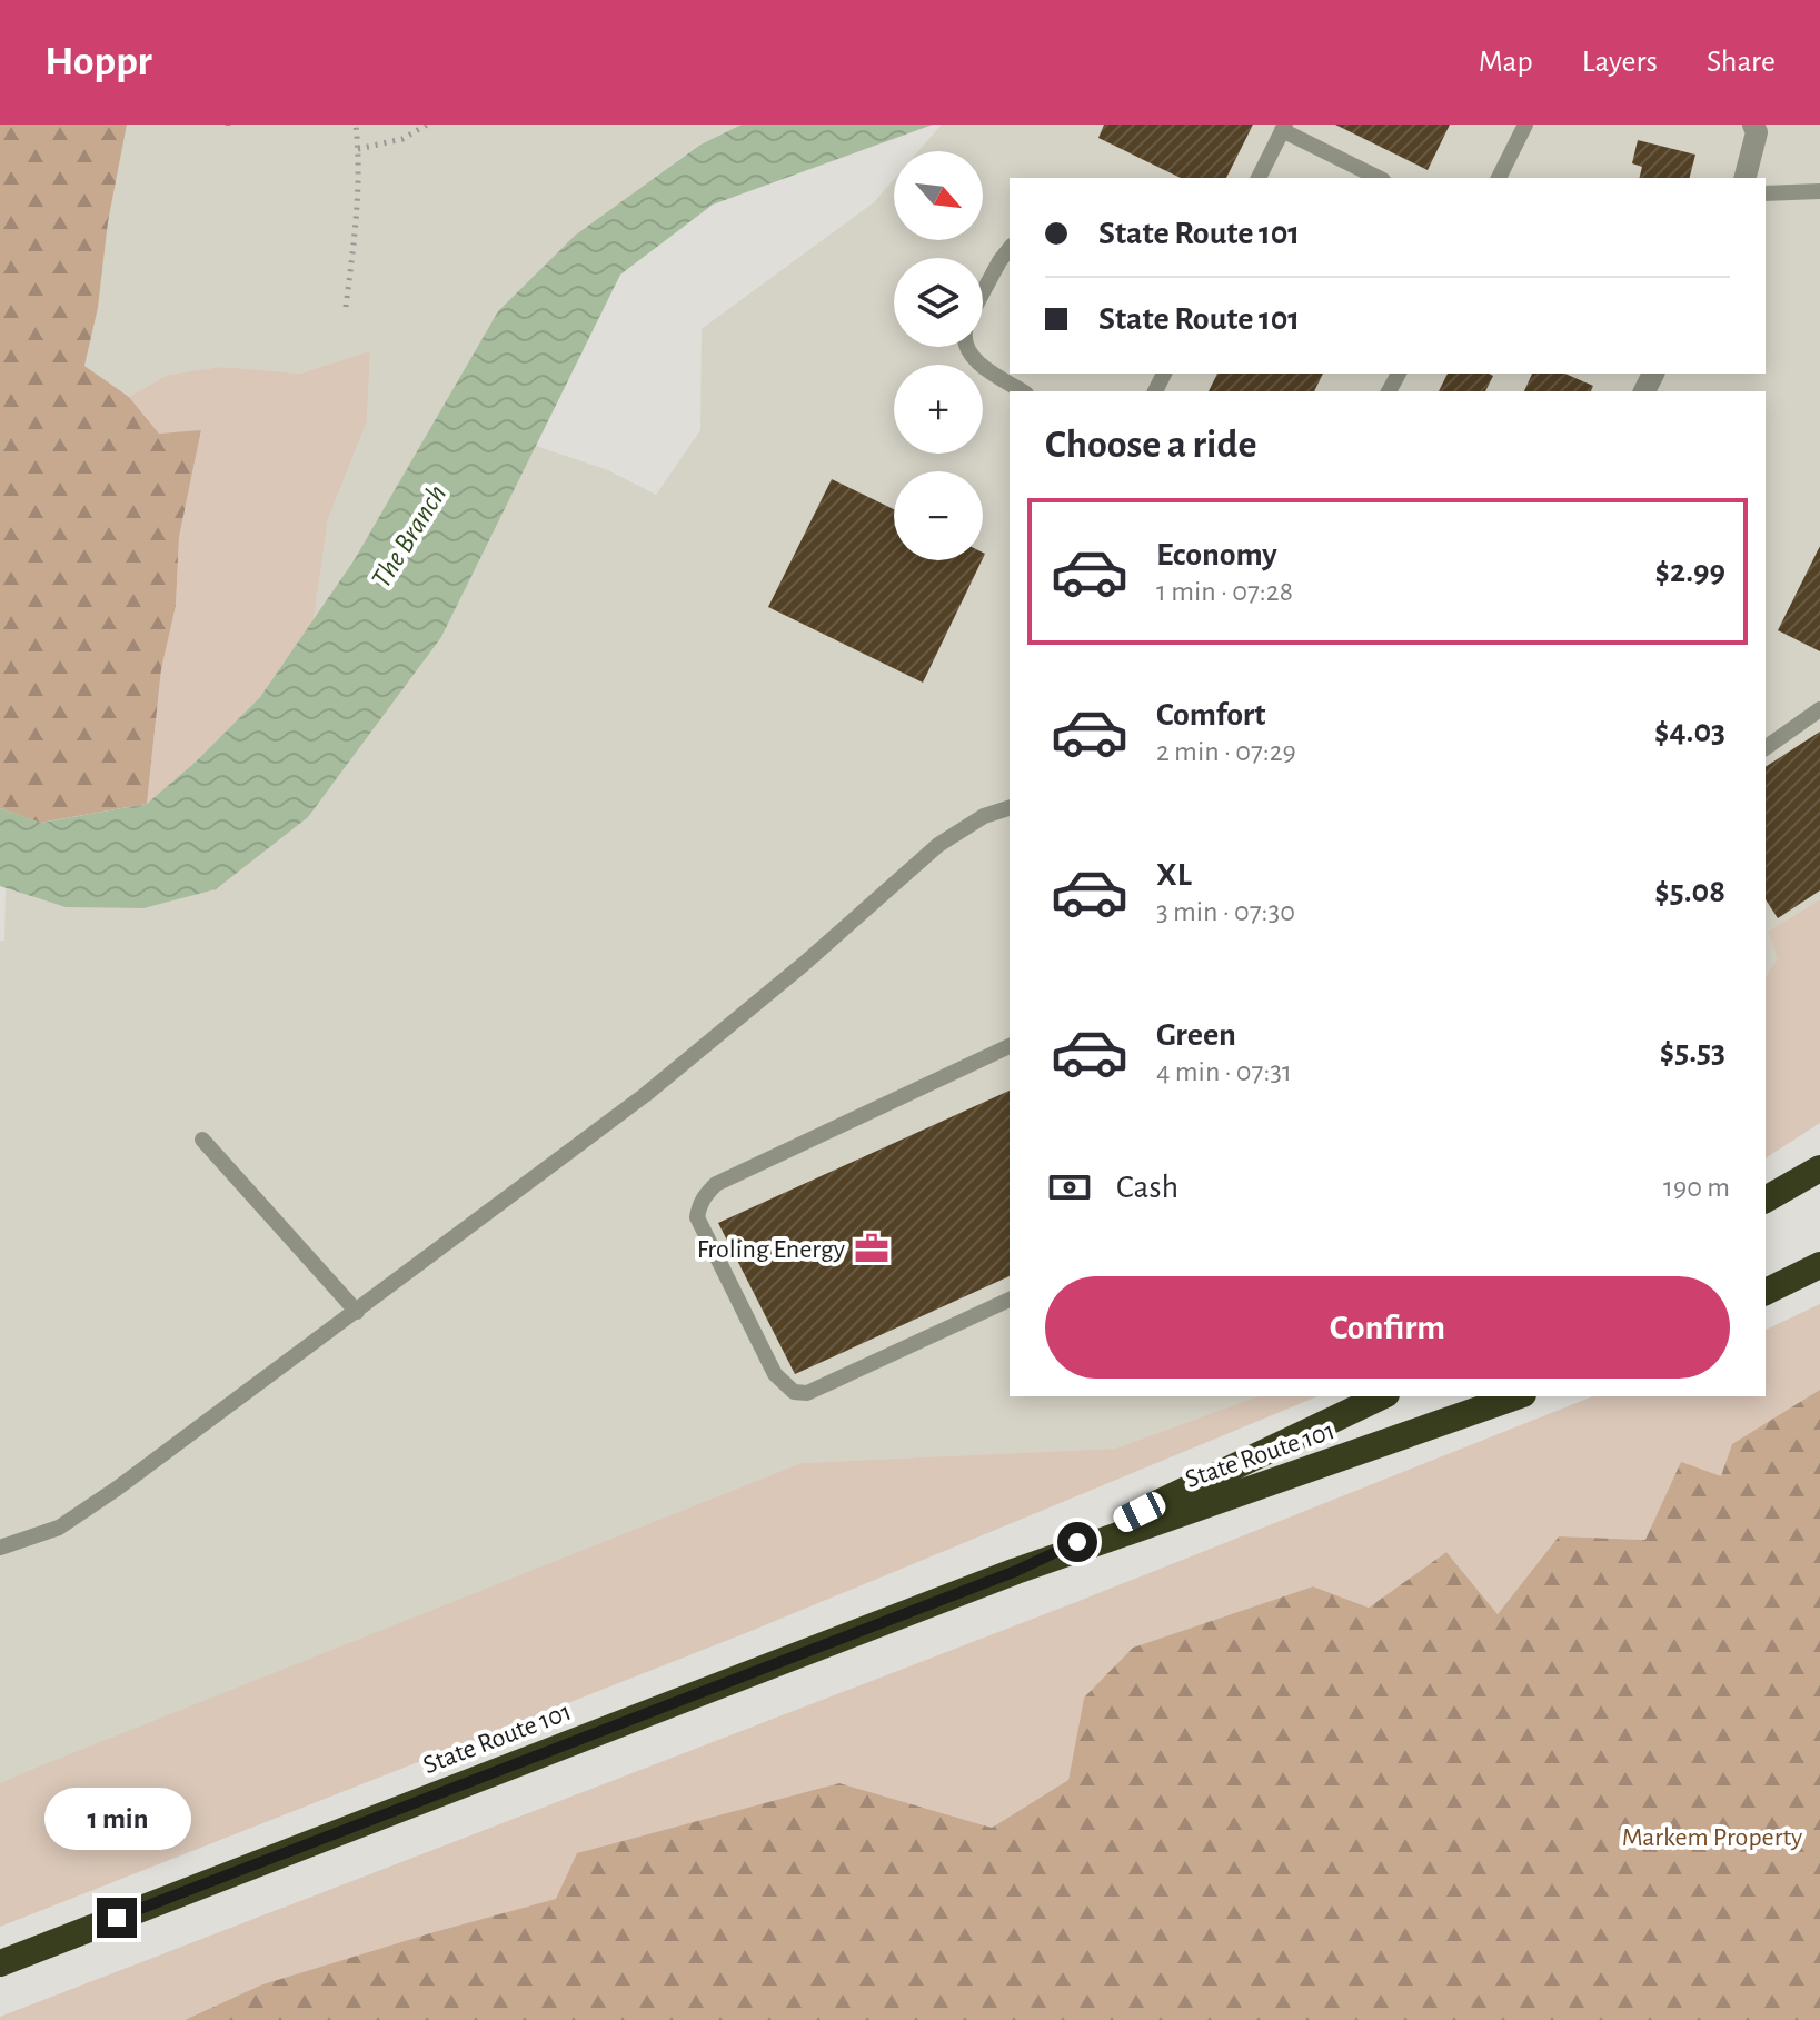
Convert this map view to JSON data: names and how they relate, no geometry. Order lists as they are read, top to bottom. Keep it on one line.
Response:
{"streets":{"highway":["State Route 101"]},"water":["The Branch"],"parks":["Markem Property"],"places":{"office":["Froling Energy"]},"north":"bottom right","page":{"header":"Hoppr","nav":["Map","Layers","Share"],"map_buttons":["+","−"],"banner":["State Route 101","State Route 101"],"heading":"Choose a ride","list":[{"name":"Economy","note":"1 min · 07:28","value":"$2.99"},{"name":"Comfort","note":"2 min · 07:29","value":"$4.03"},{"name":"XL","note":"3 min · 07:30","value":"$5.08"},{"name":"Green","note":"4 min · 07:31","value":"$5.53"}],"pay":["Cash","190 m"],"buttons":"Confirm","bubble":"1 min"}}
